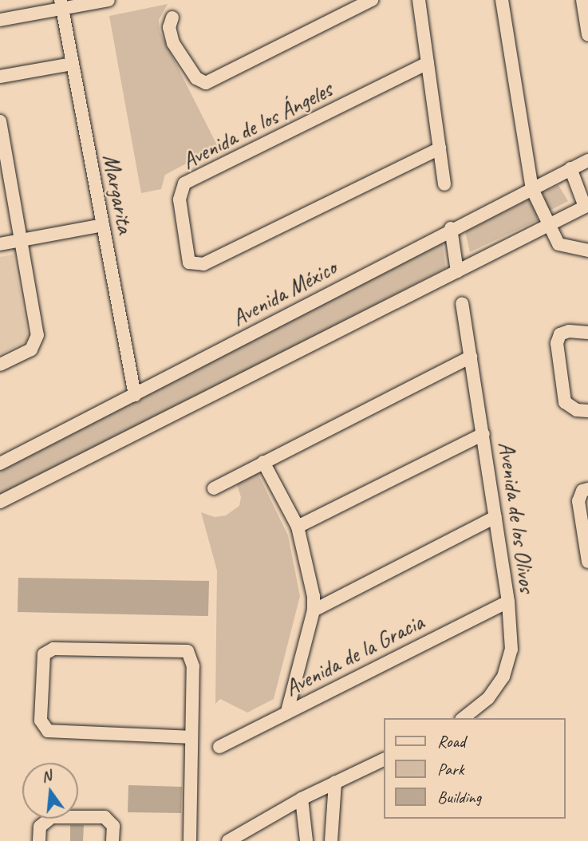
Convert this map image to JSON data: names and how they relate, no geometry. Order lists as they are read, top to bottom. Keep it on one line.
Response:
{"streets":{"street":["Avenida de los Ángeles","Margarita","Avenida México","Avenida de los Olivos","Avenida de la Gracia"]},"crossings":[["Margarita","Avenida México"],["Avenida de los Olivos","Avenida de la Gracia"]],"legend":["Road","Park","Building"],"north":"top"}
